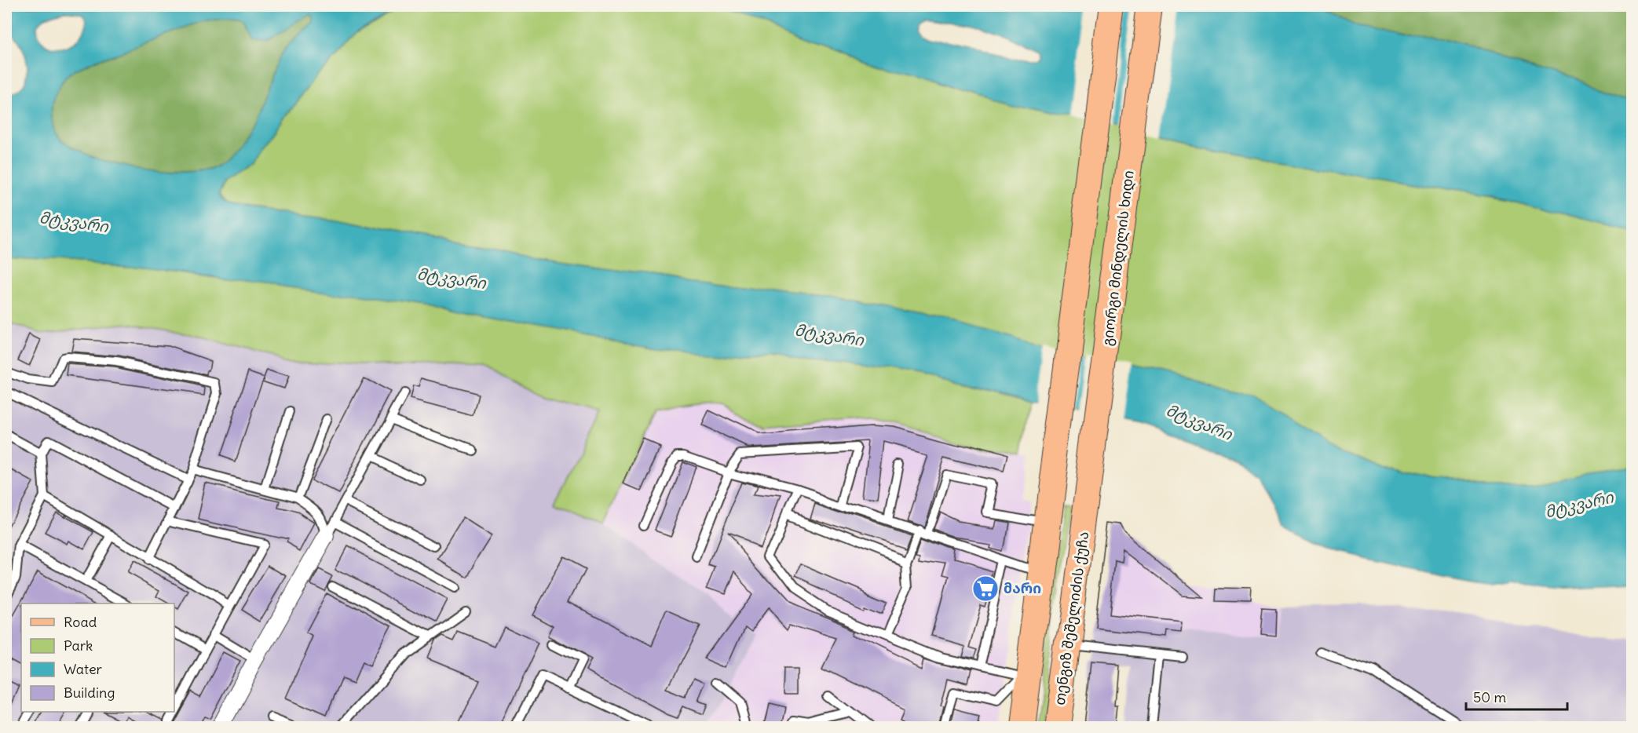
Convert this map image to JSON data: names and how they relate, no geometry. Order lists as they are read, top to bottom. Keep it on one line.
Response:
{"streets":{"main road":["გიორგი მინდელის ხიდი","თენგიზ შეშელიძის ქუჩა"]},"crossings":[["გიორგი მინდელის ხიდი","თენგიზ შეშელიძის ქუჩა"]],"water":["მტკვარი"],"places":{"supermarket":["მარი"]},"legend":["Road","Park","Water","Building"],"scale_bar":"50 m"}
